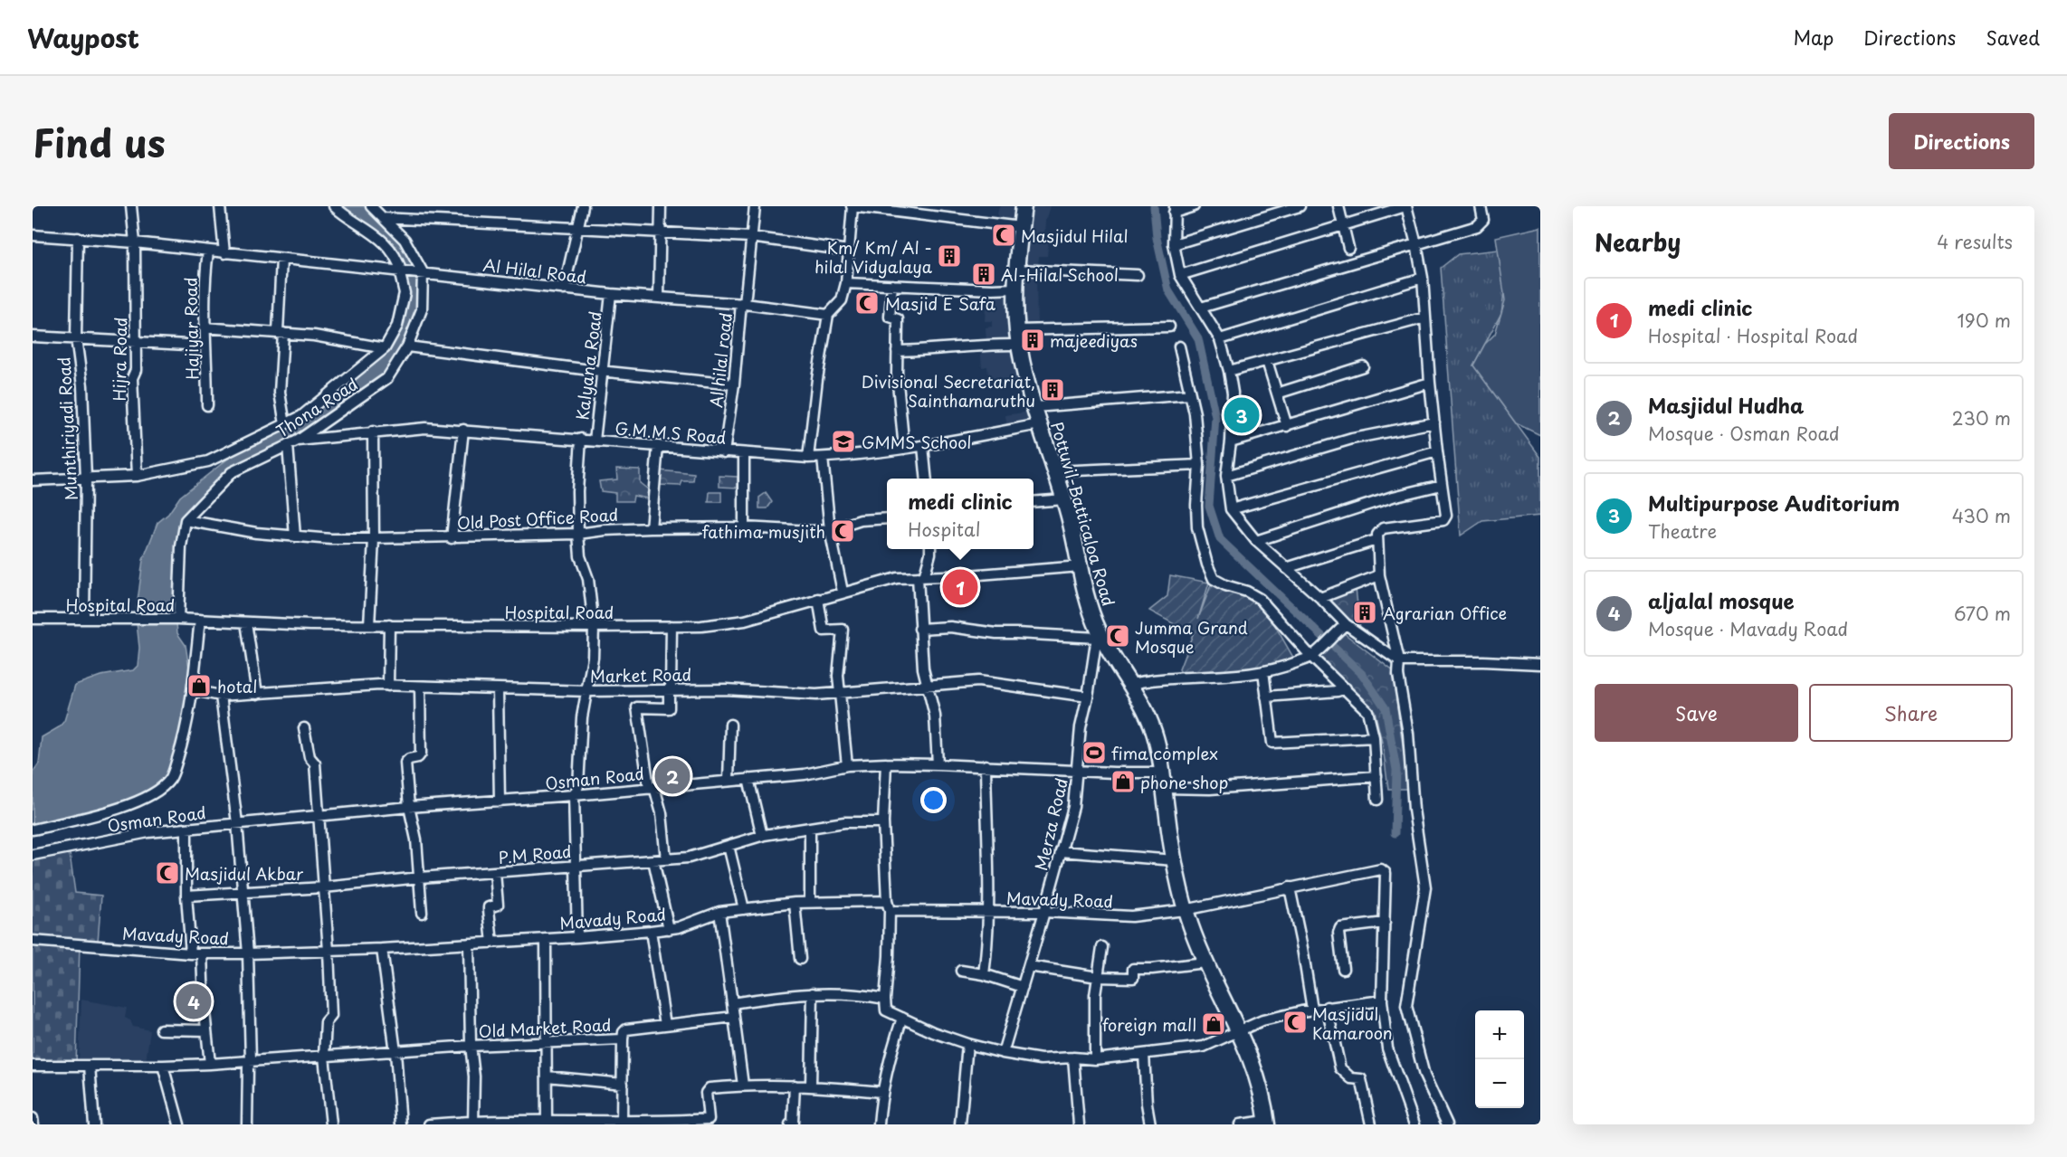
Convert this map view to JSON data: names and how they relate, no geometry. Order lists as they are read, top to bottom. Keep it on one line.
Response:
{"streets":{"highway":["Pottuvil-Batticaloa Road"],"street":["Al Hilal Road","Hajiyar Road","Hijra Road","Al hilal road","Kalyana Road","Thona Road","Munthiriyadi Road","G.M.M.S Road","Old Post Office Road","Hospital Road","Market Road","Osman Road","Merza Road","P.M Road","Mavady Road","Old Market Road"]},"crossings":[["Al Hilal Road","Hajiyar Road"],["Al Hilal Road","Hijra Road"],["Al Hilal Road","Al hilal road"],["Al Hilal Road","Kalyana Road"],["Al Hilal Road","Thona Road"],["Al Hilal Road","Munthiriyadi Road"],["Al hilal road","G.M.M.S Road"],["Kalyana Road","G.M.M.S Road"],["Kalyana Road","Old Post Office Road"],["Kalyana Road","Hospital Road"],["Kalyana Road","Market Road"],["Kalyana Road","Osman Road"],["Kalyana Road","P.M Road"],["Kalyana Road","Mavady Road"],["Thona Road","G.M.M.S Road"],["Thona Road","Old Post Office Road"],["Munthiriyadi Road","Hospital Road"],["G.M.M.S Road","Pottuvil-Batticaloa Road"],["Pottuvil-Batticaloa Road","Hospital Road"],["Pottuvil-Batticaloa Road","Osman Road"],["Pottuvil-Batticaloa Road","Merza Road"],["Pottuvil-Batticaloa Road","Mavady Road"],["Market Road","Merza Road"],["Osman Road","Merza Road"],["Merza Road","Mavady Road"]],"places":{"mosque":["Masjidul Hilal","Masjid E Safa","fathima musjith","Jumma Grand Mosque","Masjidul Akbar","Masjidul Kamaroon"],"building":["Km/ Km/ Al - hilal Vidyalaya","Al-Hilal School","majeediyas","Divisional Secretariat, Sainthamaruthu","Agrarian Office"],"school or university":["GMMS School"],"shop":["hotal","phone shop","foreign mall"],"sports":["fima complex"]},"page":{"header":"Waypost","nav":["Map","Directions","Saved"],"title":"Find us","buttons":["Directions",["Save","Share"]],"heading":["Nearby","4 results"],"list":[{"mark":"1","name":"medi clinic","note":"Hospital · Hospital Road","value":"190 m"},{"mark":"2","name":"Masjidul Hudha","note":"Mosque · Osman Road","value":"230 m"},{"mark":"3","name":"Multipurpose Auditorium","note":"Theatre","value":"430 m"},{"mark":"4","name":"aljalal mosque","note":"Mosque · Mavady Road","value":"670 m"}],"pins":["3","1","2","4"],"popup":["medi clinic","Hospital"],"map_buttons":["+","−"]}}
